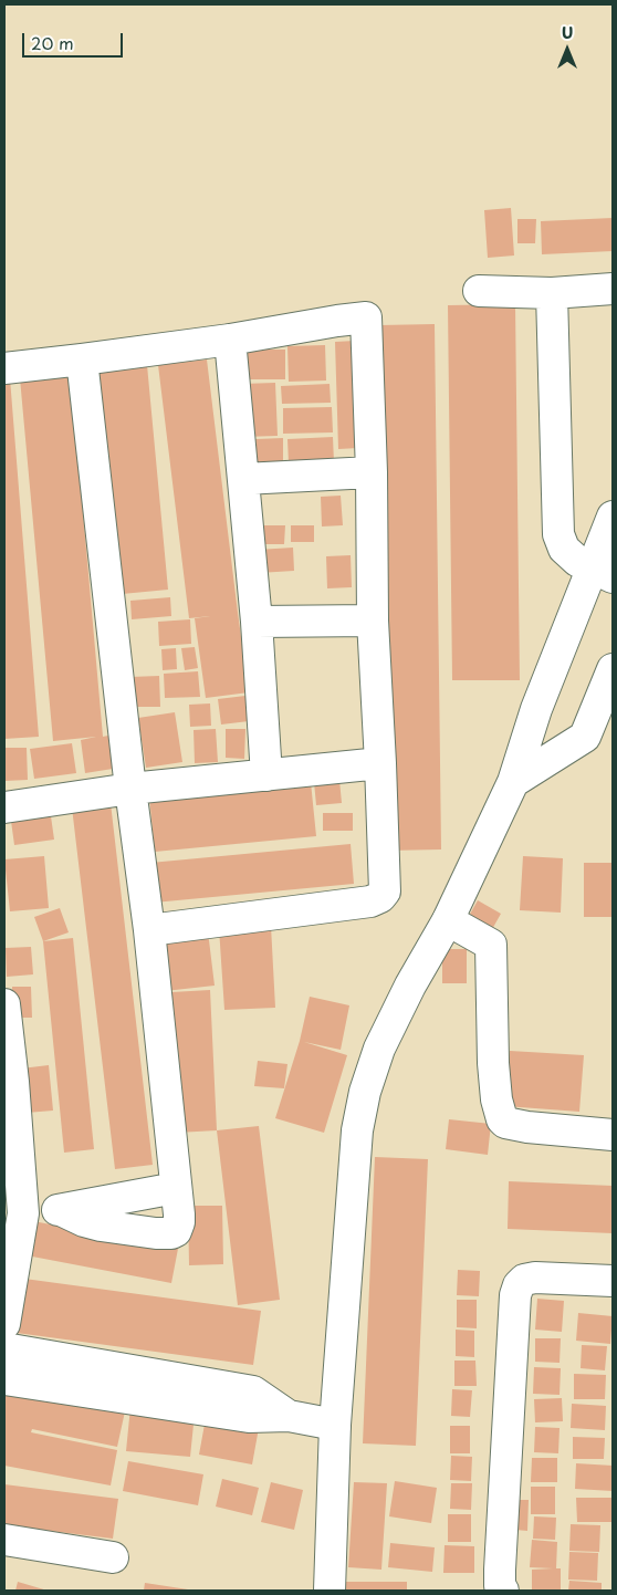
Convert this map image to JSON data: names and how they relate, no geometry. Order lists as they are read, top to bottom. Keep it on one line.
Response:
{"scale_bar":"20 m","north":"top"}
